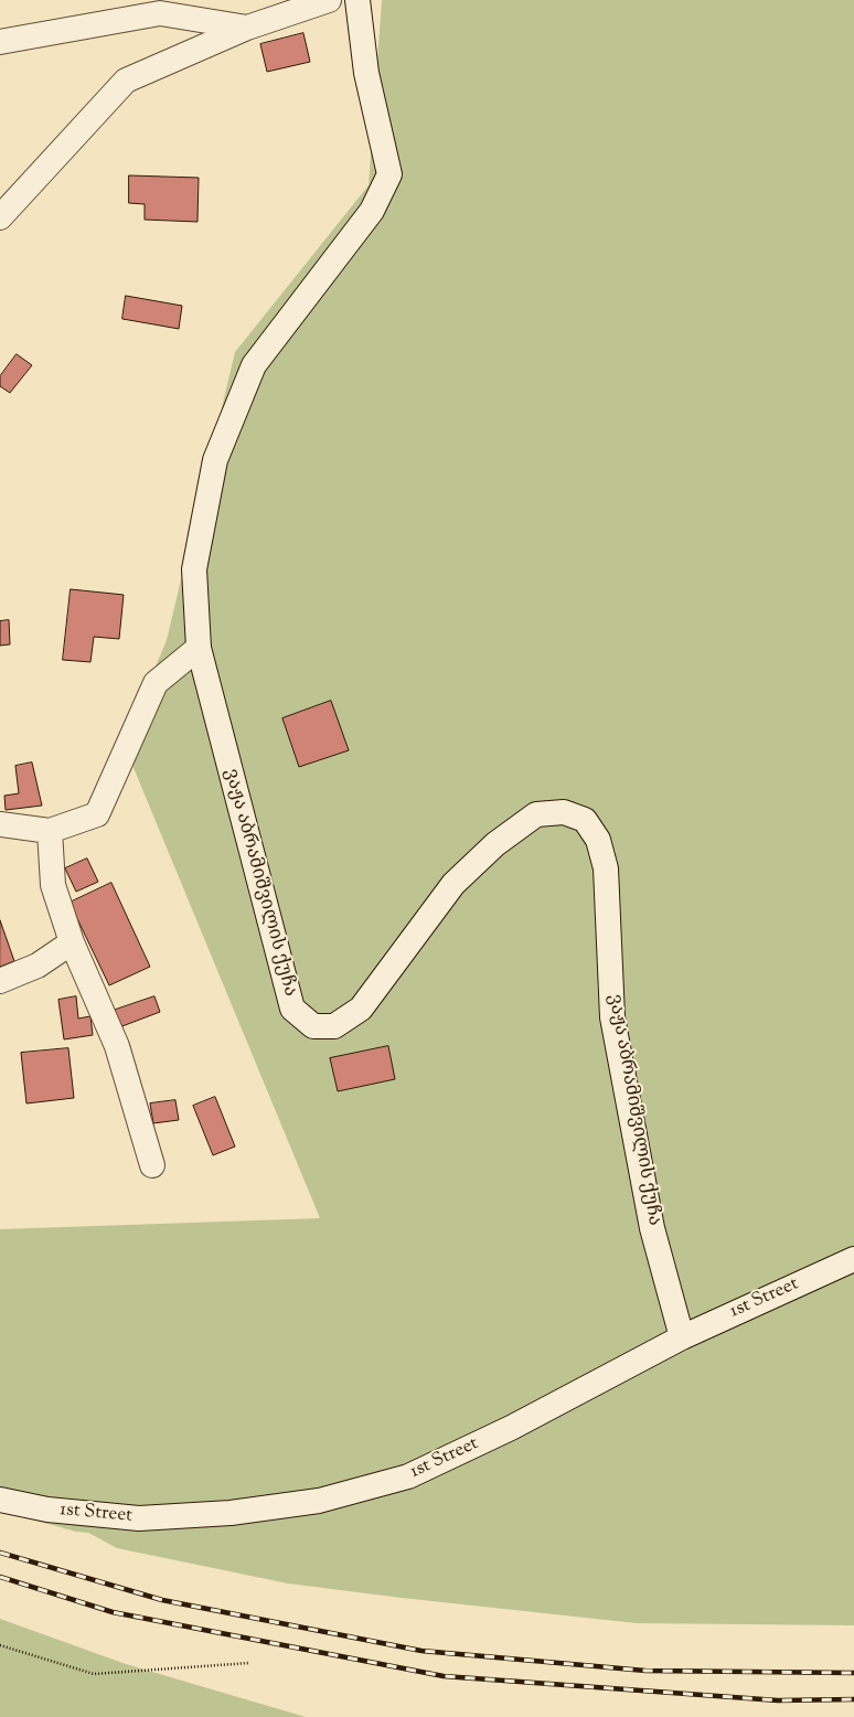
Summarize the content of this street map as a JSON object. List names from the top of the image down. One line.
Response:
{"streets":{"street":["ვაჟა აბრამიშვილის ქუჩა","1st Street"]},"crossings":[["ვაჟა აბრამიშვილის ქუჩა","1st Street"]]}
